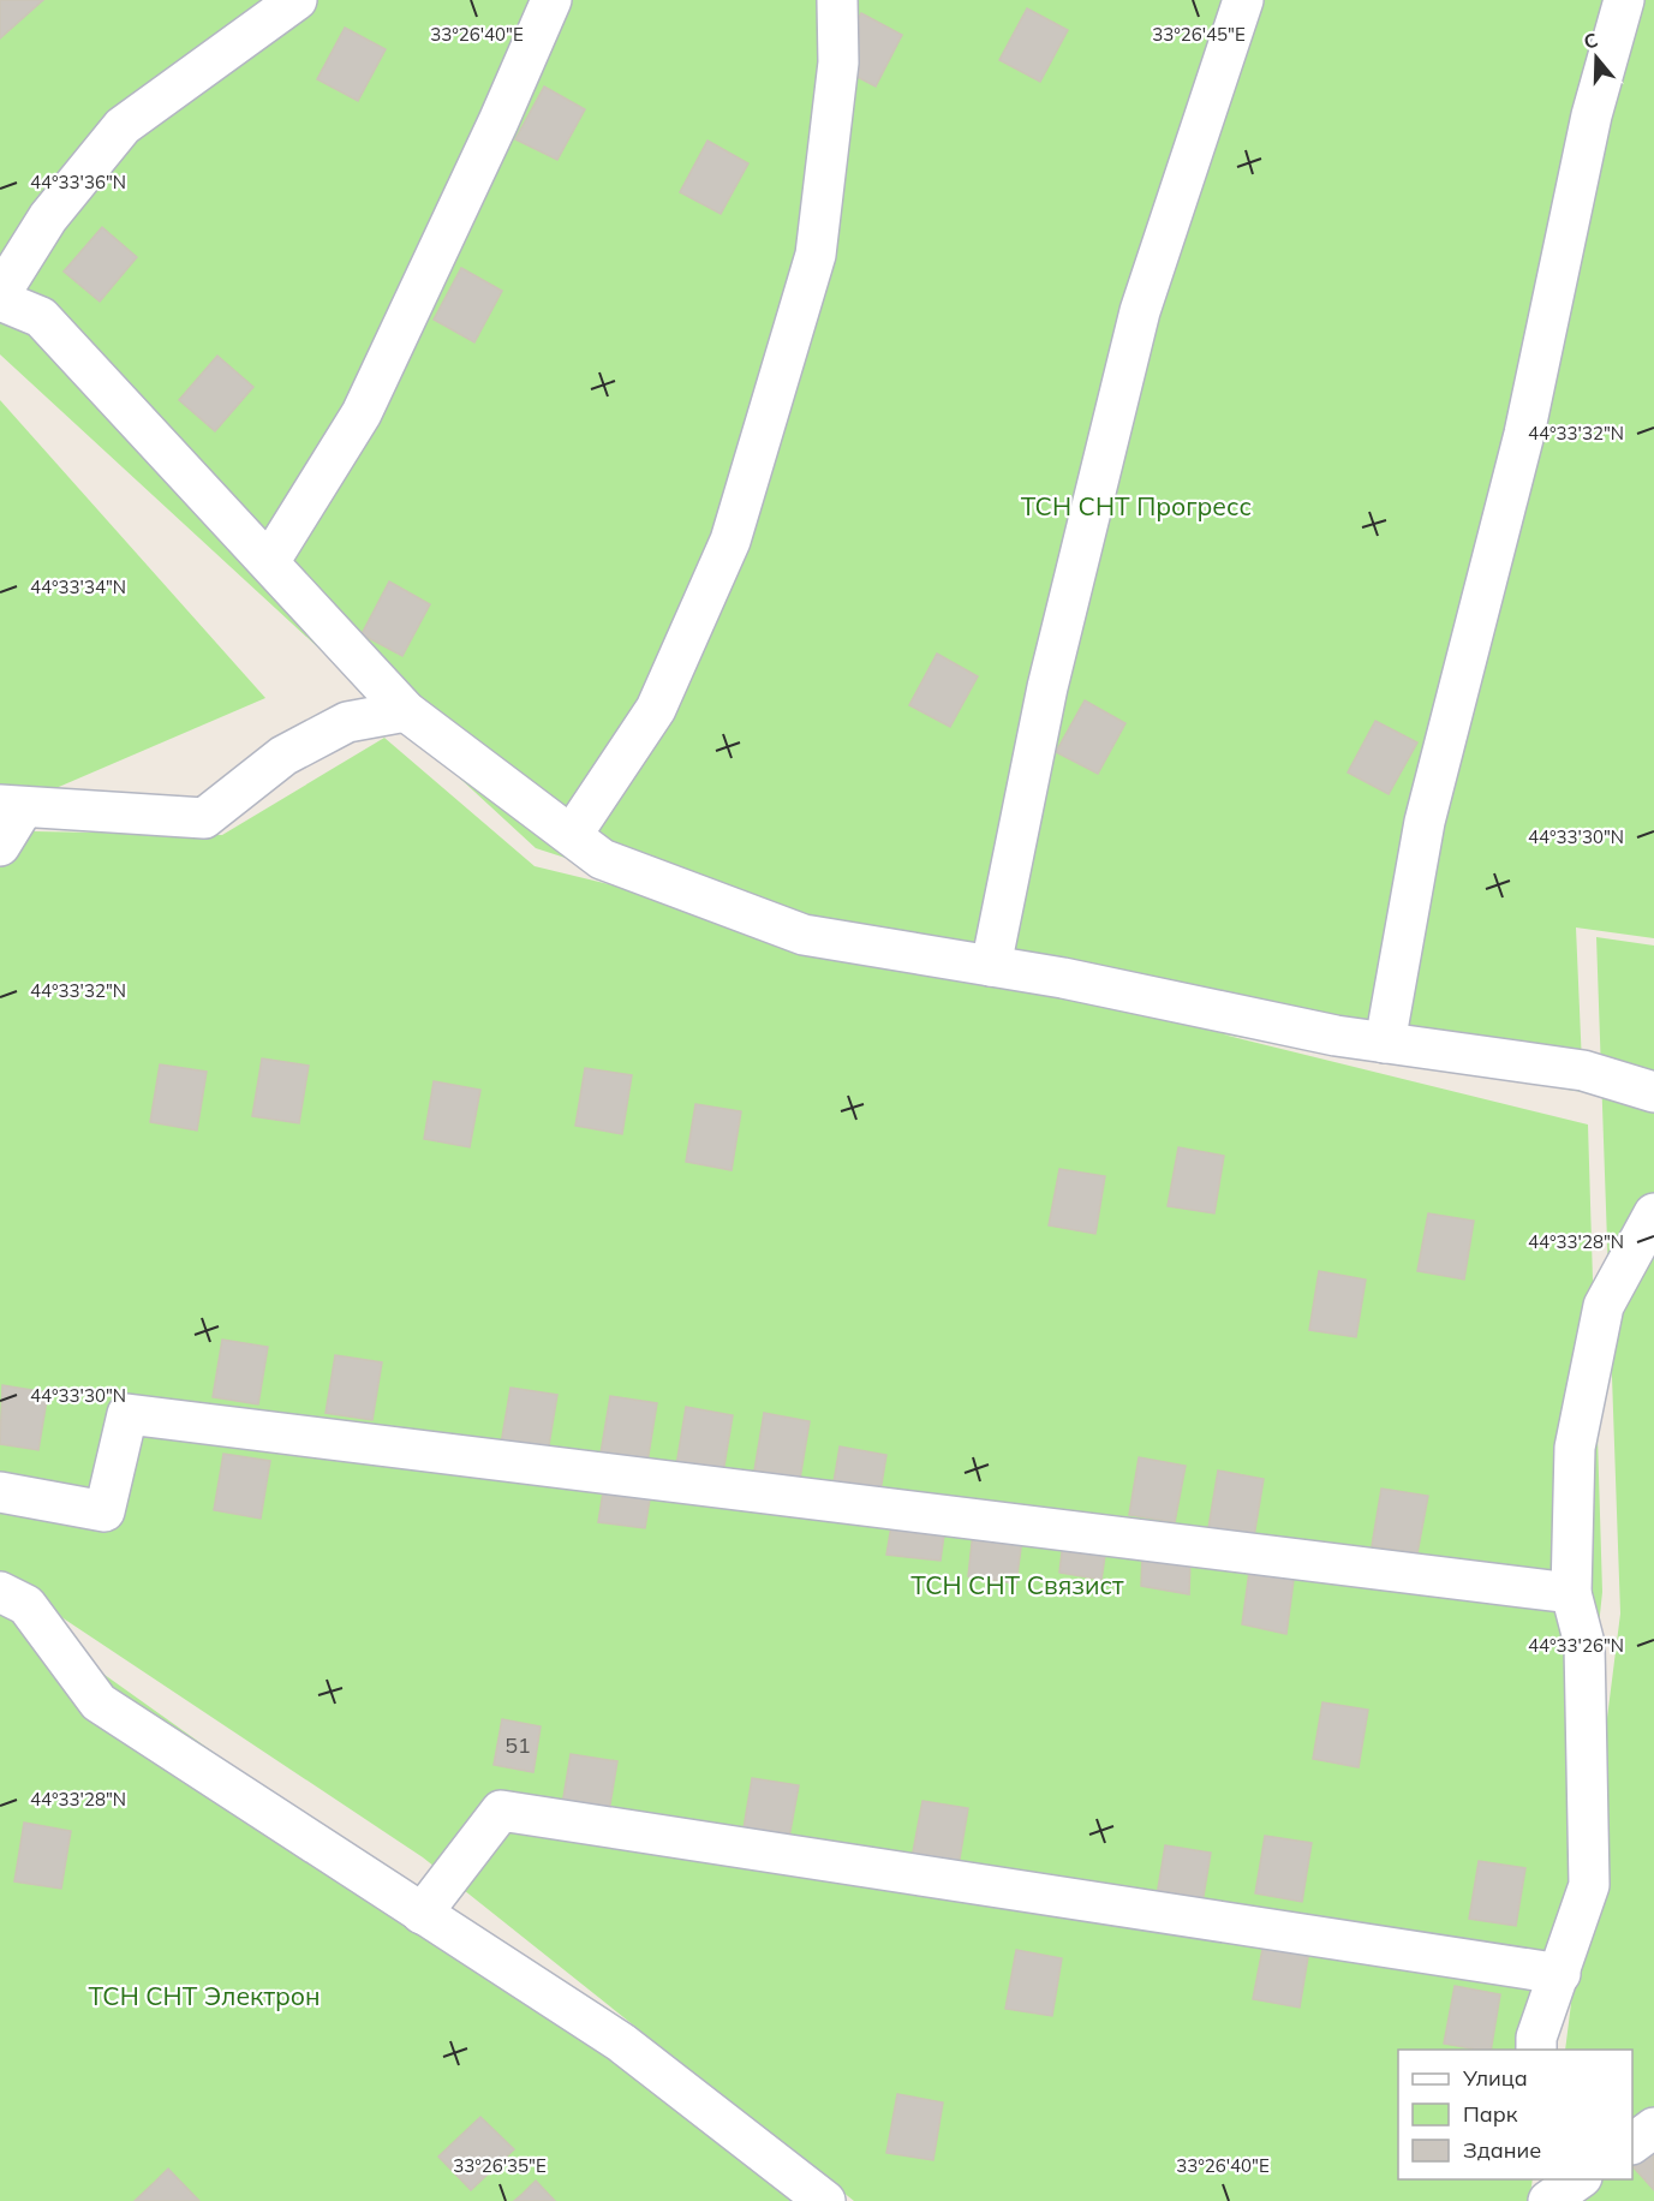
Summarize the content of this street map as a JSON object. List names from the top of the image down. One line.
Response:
{"parks":["ТСН СНТ Прогресс","ТСН СНТ Связист","ТСН СНТ Электрон"],"house_numbers":["51"],"legend":["Улица","Парк","Здание"],"north":"top","coordinates":["33°26'40\"E","33°26'45\"E","44°33'36\"N","44°33'32\"N","44°33'34\"N","44°33'30\"N","44°33'28\"N","44°33'26\"N","33°26'35\"E"]}
